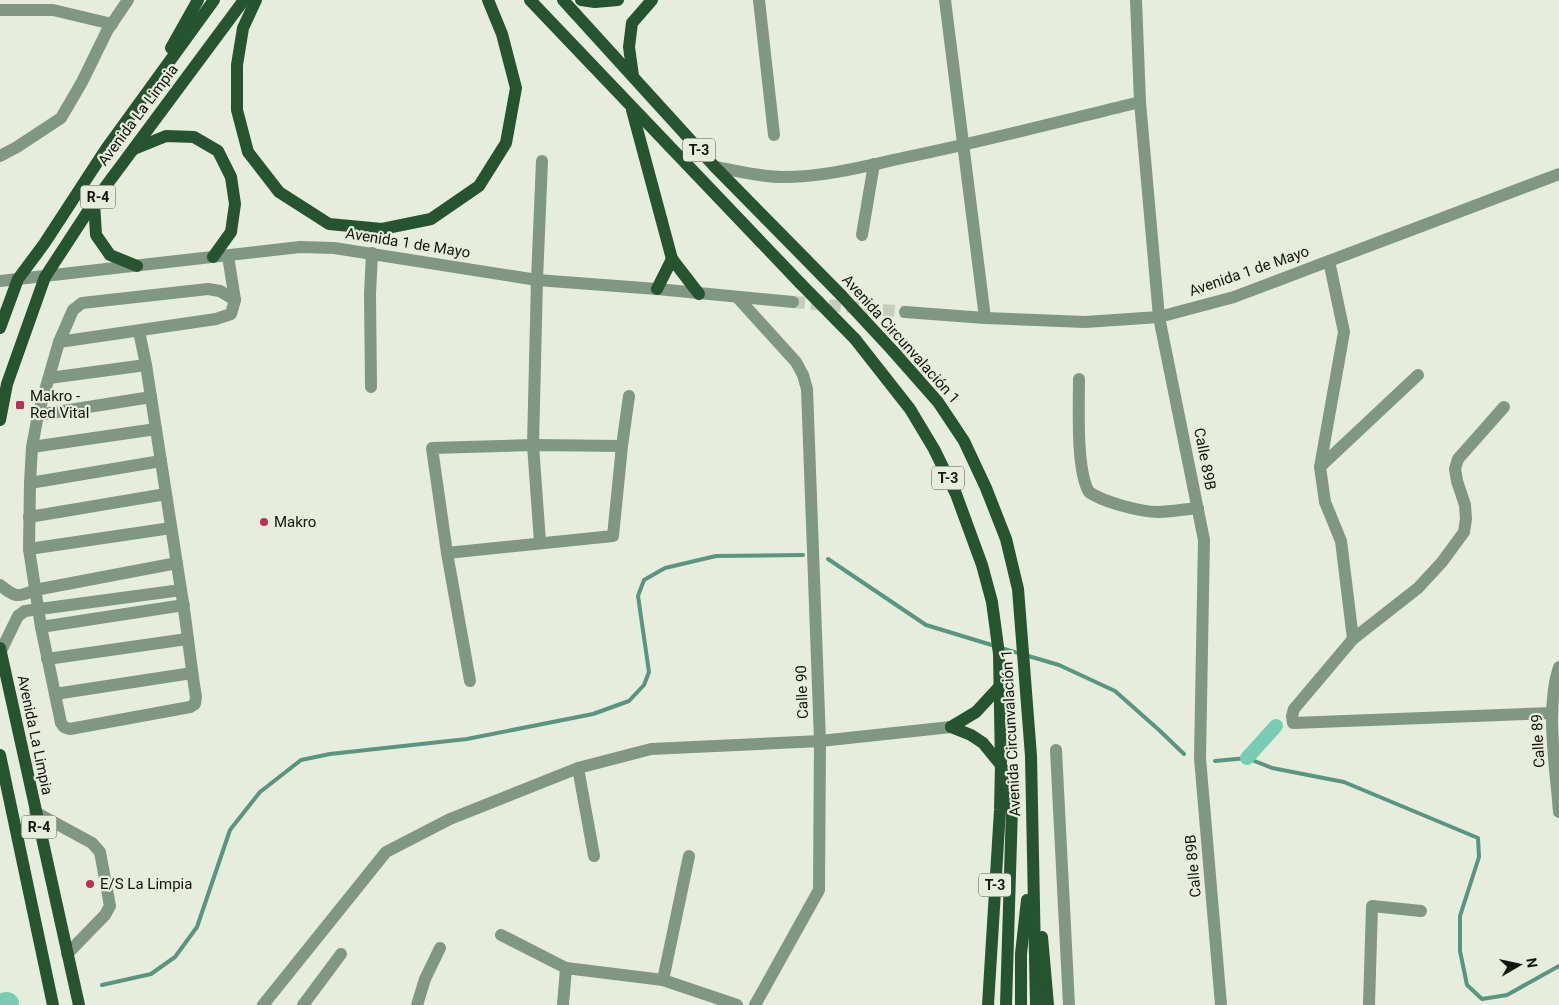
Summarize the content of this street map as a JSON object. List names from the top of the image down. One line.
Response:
{"streets":{"main road":["Avenida La Limpia","T-3","R-4","Avenida Circunvalación 1"],"street":["Avenida 1 de Mayo","Calle 89B","Calle 90","Calle 89"]},"crossings":[["Avenida La Limpia","Avenida 1 de Mayo"],["T-3","Avenida Circunvalación 1"],["Avenida 1 de Mayo","Calle 89B"],["Avenida 1 de Mayo","Calle 90"]],"places":{"transit":["Makro - Red Vital"],"other":["Makro","E/S La Limpia"]},"north":"right"}
